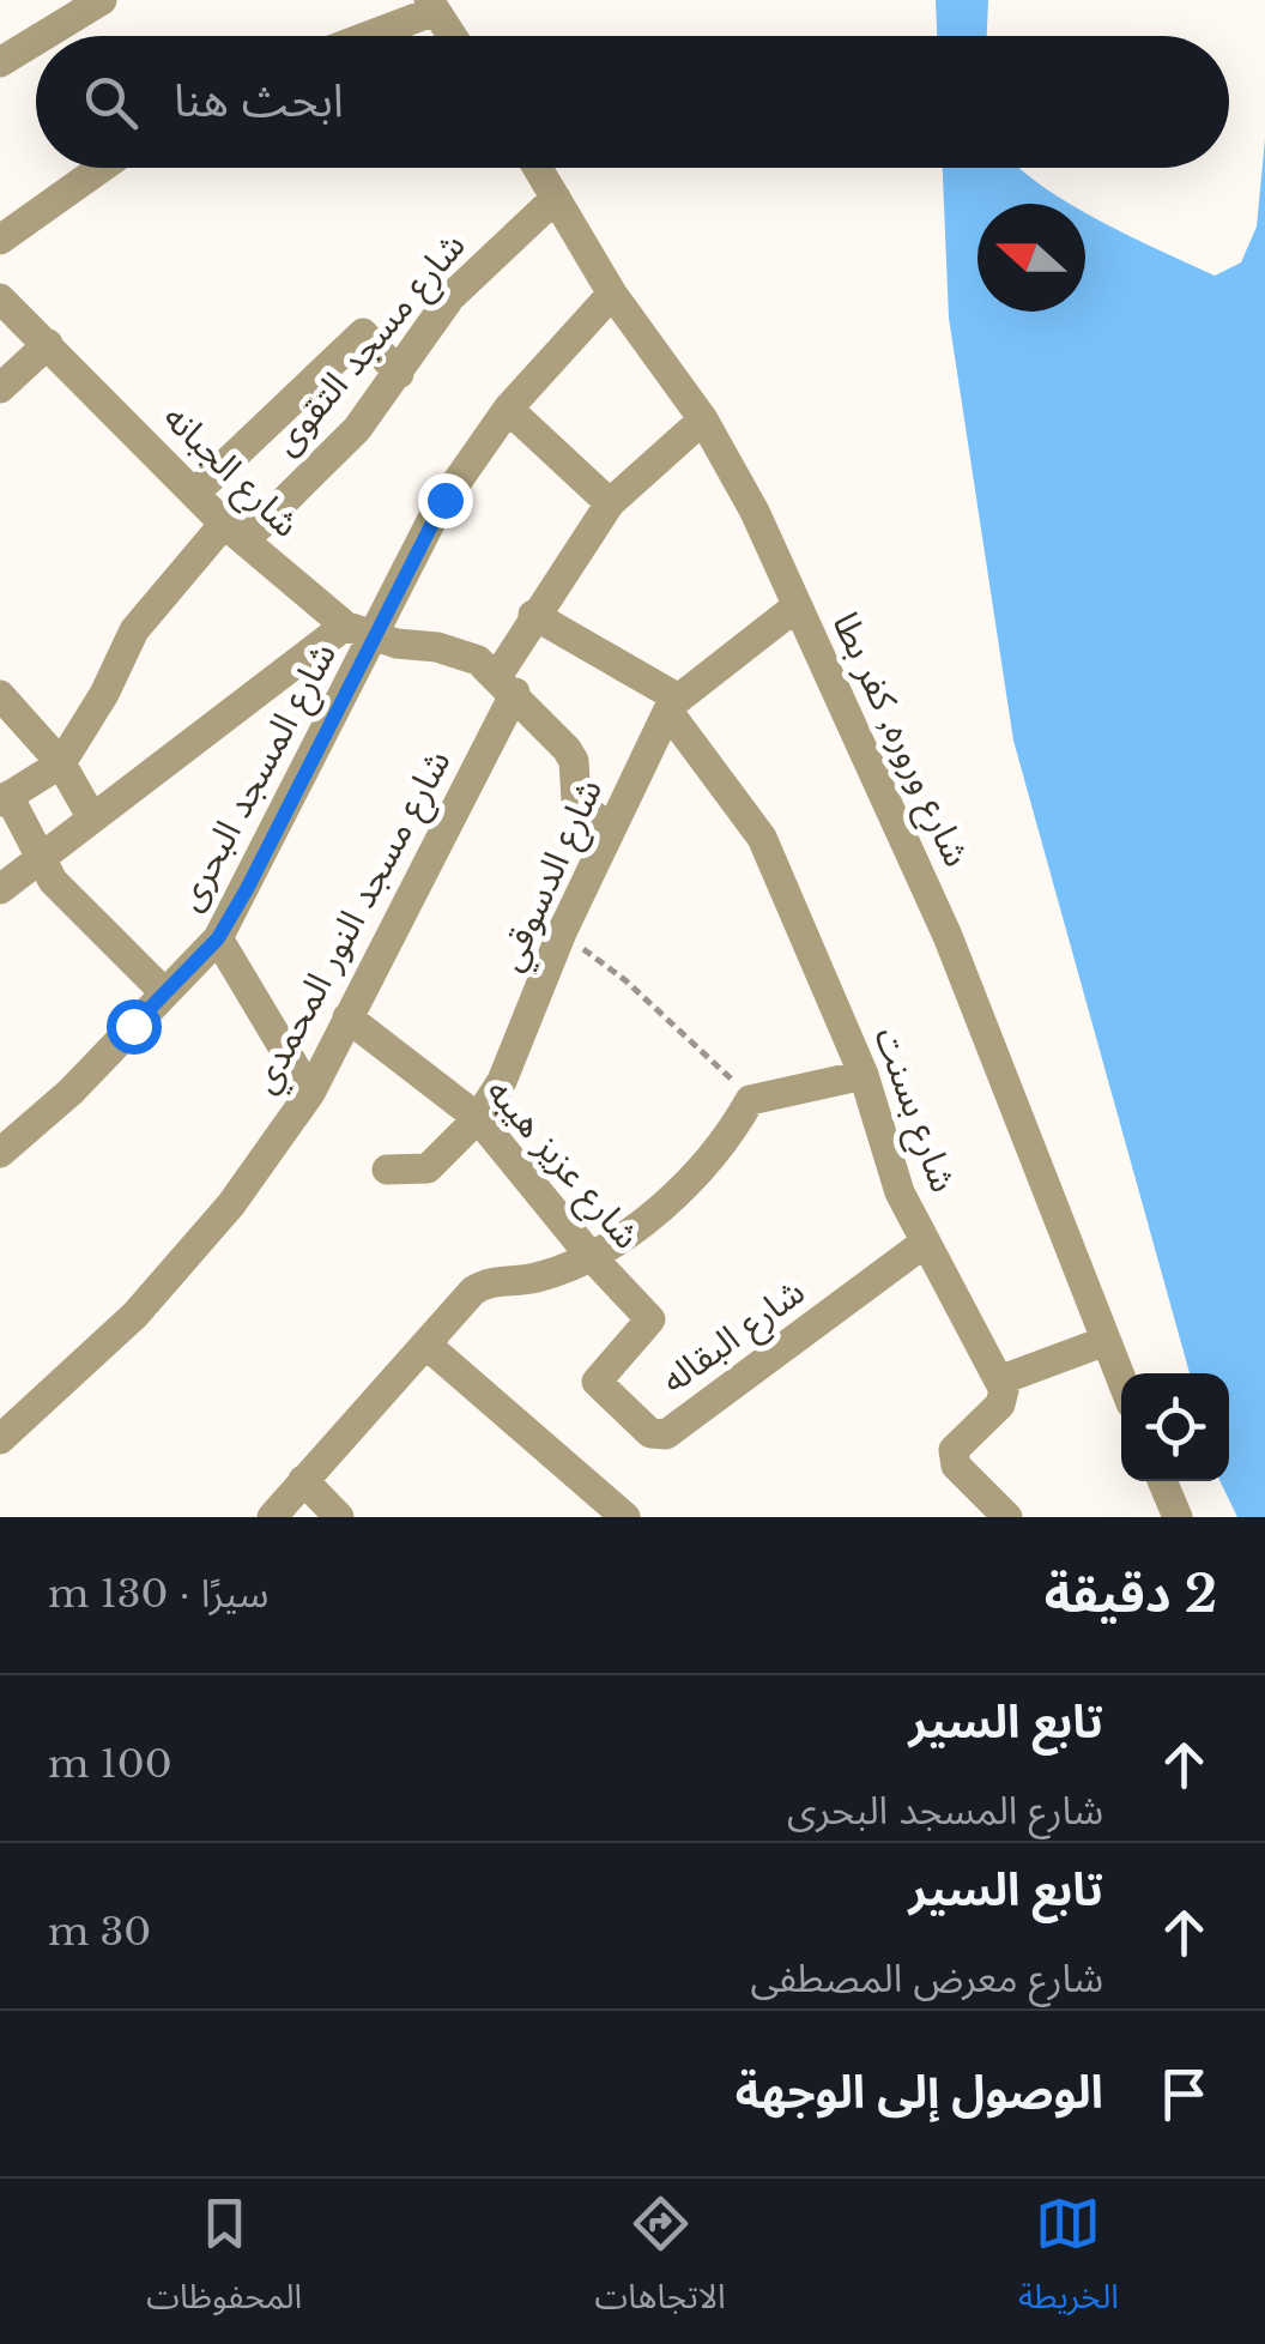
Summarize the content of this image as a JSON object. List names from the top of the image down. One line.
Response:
{"streets":{"street":["شارع مسجد التقوى","شارع الجبانه","شارع وروره, كفر بطا","شارع المسجد البحرى","شارع الدسوقي","شارع مسجد النور المحمدي","شارع بسنت","شارع عزيز هيبه","شارع البقاله"]},"crossings":[["شارع مسجد التقوى","شارع الجبانه"],["شارع مسجد التقوى","شارع وروره, كفر بطا"],["شارع الجبانه","شارع المسجد البحرى"],["شارع وروره, كفر بطا","شارع المسجد البحرى"],["شارع وروره, كفر بطا","شارع الدسوقي"],["شارع وروره, كفر بطا","شارع مسجد النور المحمدي"],["شارع الدسوقي","شارع بسنت"],["شارع الدسوقي","شارع عزيز هيبه"],["شارع مسجد النور المحمدي","شارع عزيز هيبه"],["شارع بسنت","شارع البقاله"],["شارع عزيز هيبه","شارع البقاله"]],"north":"left","page":{"search":"ابحث هنا","heading":["2 دقيقة","سيرًا · 130 m"],"list":[["تابع السير","شارع المسجد البحرى","100 m"],["تابع السير","شارع معرض المصطفى","30 m"],"الوصول إلى الوجهة"],"nav":["الخريطة","الاتجاهات","المحفوظات"]}}
